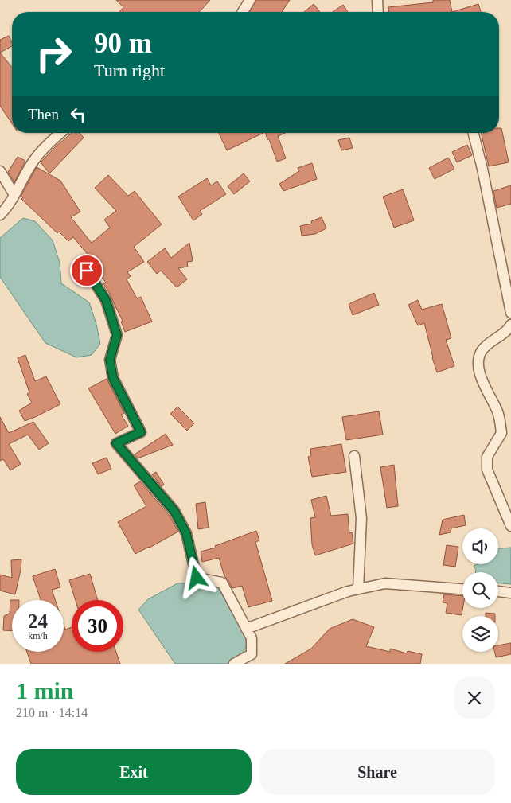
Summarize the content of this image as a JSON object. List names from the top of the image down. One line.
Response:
{"page":{"turn":["90 m","Turn right"],"then":"Then","speed":"24 km/h","limit":"30","heading":["1 min","210 m · 14:14"],"buttons":["Exit","Share"]}}
